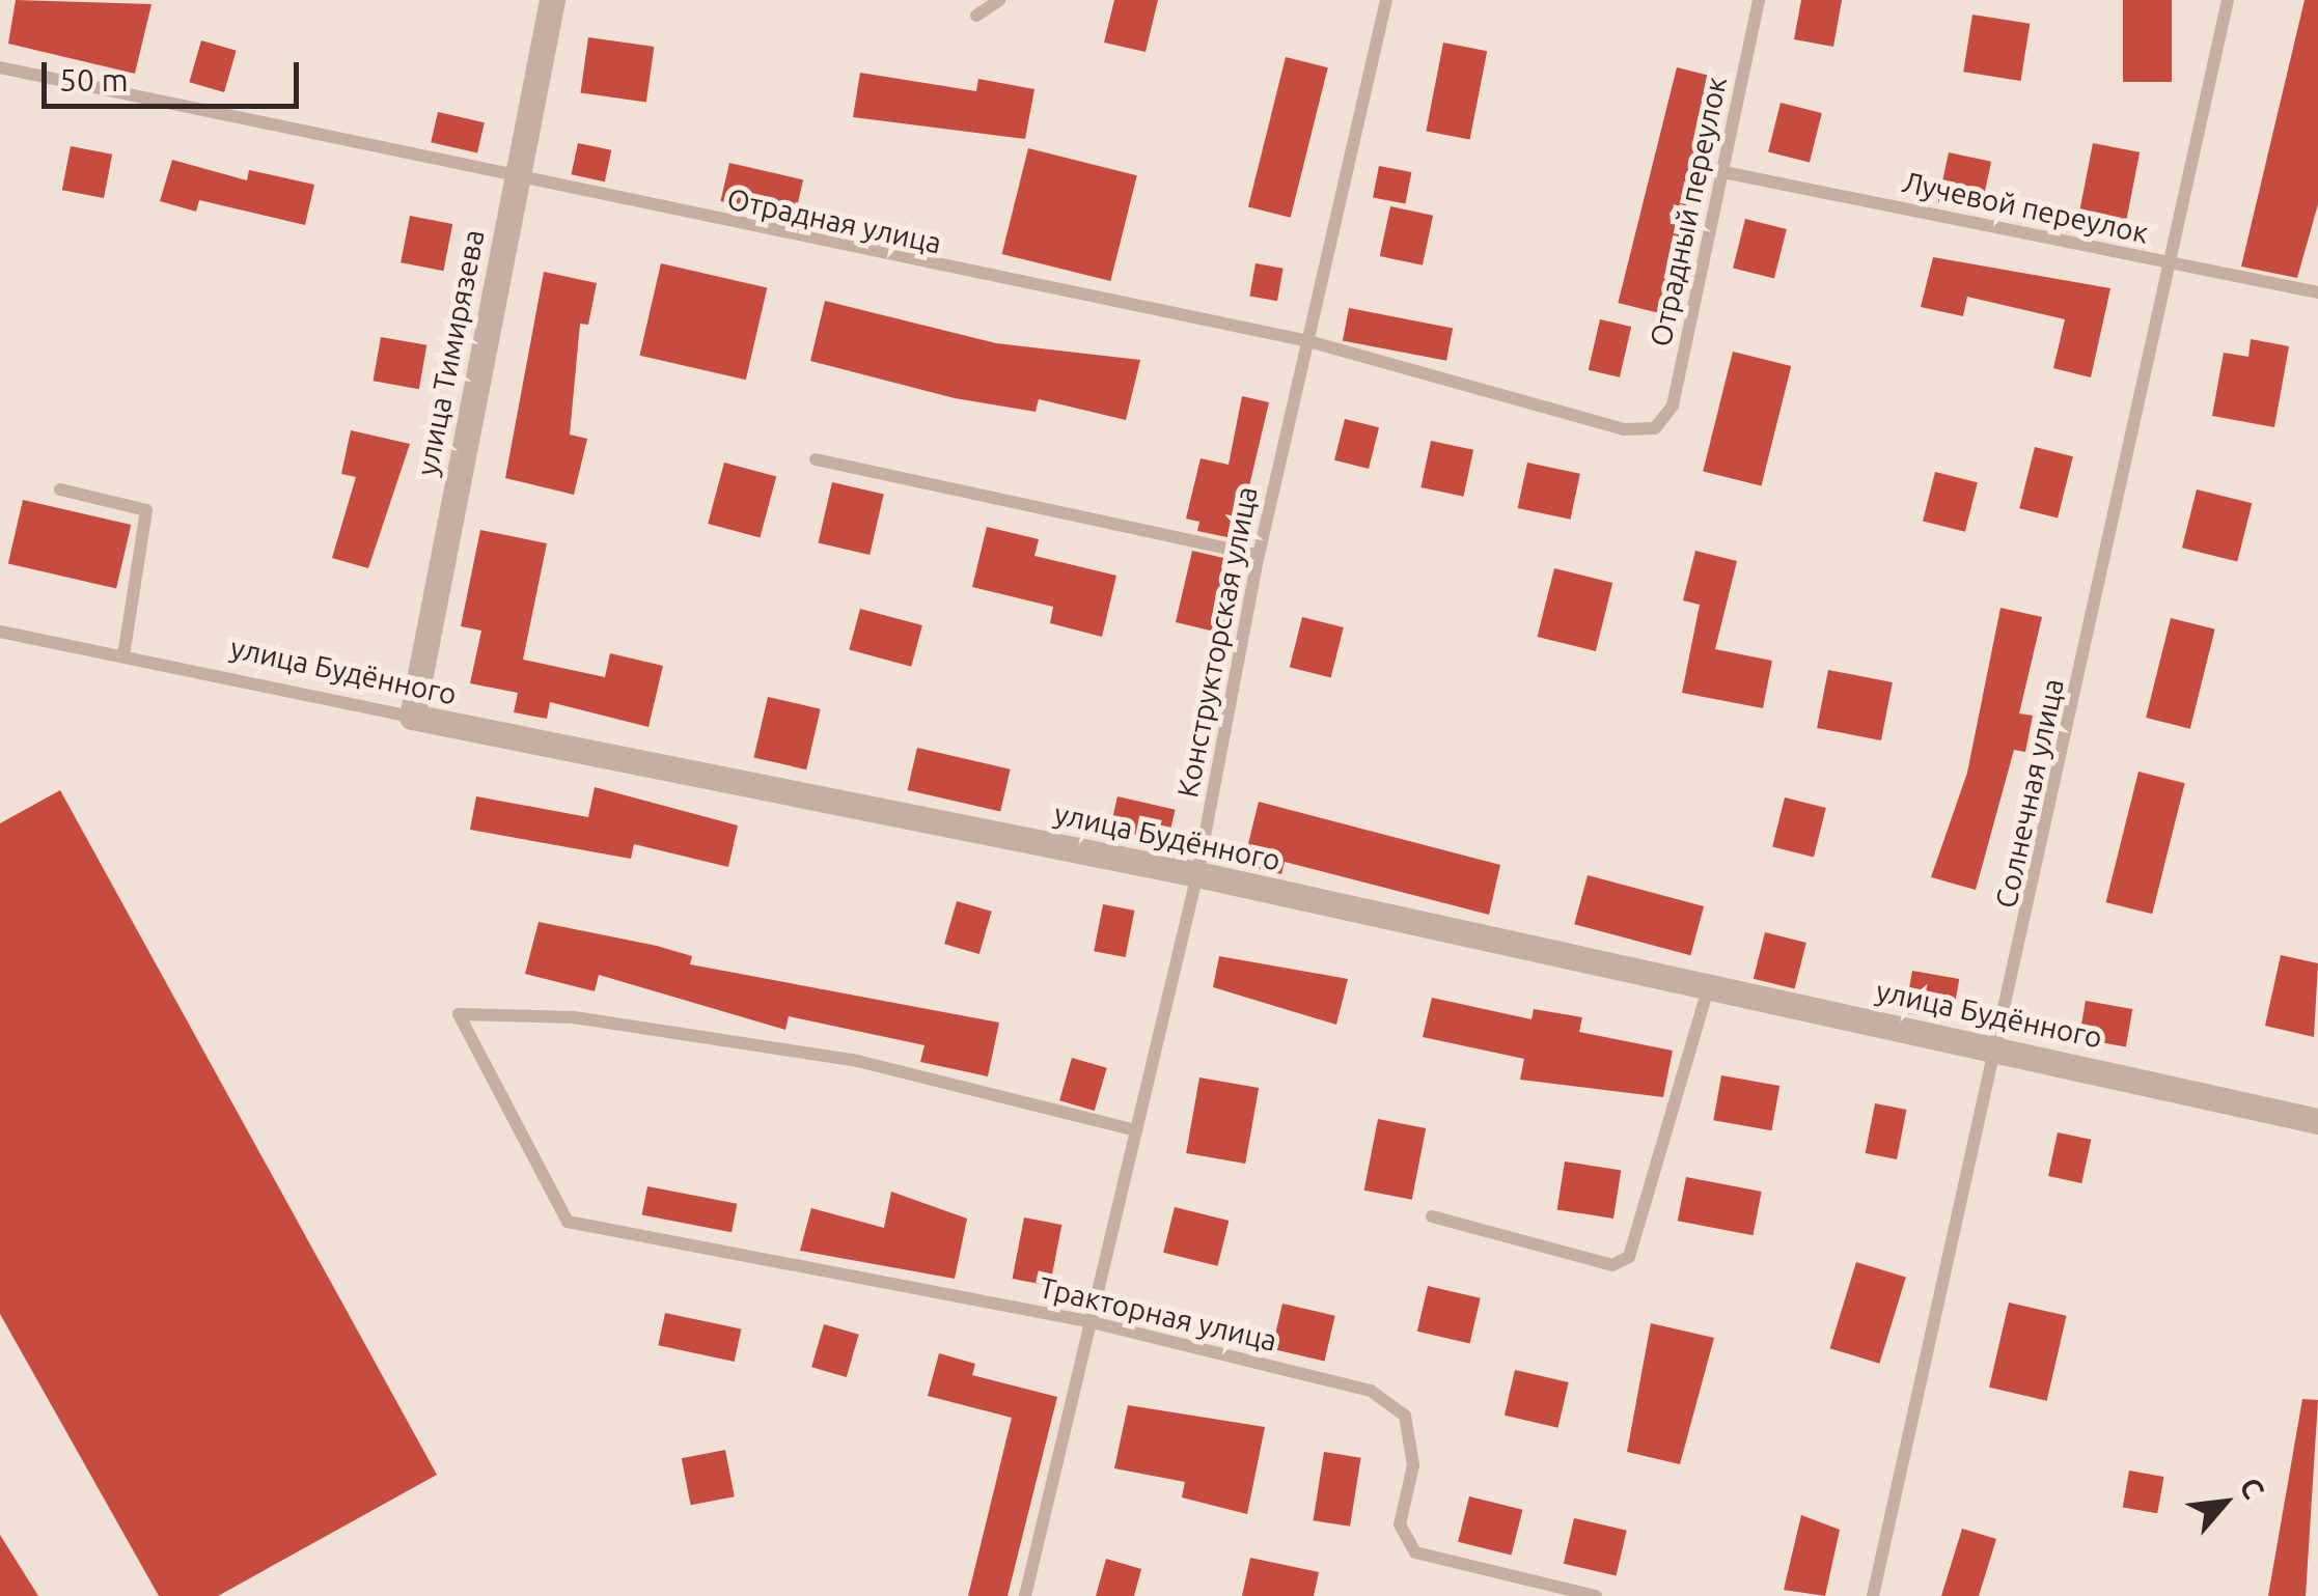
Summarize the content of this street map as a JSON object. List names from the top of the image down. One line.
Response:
{"streets":{"street":["улица Тимирязева","улица Будённого"],"lane":["Лучевой переулок","Отрадный переулок","Отрадная улица","Конструкторская улица","Солнечная улица","Тракторная улица"]},"crossings":[["Лучевой переулок","Отрадный переулок"],["Лучевой переулок","Солнечная улица"],["Отрадный переулок","Отрадная улица"],["Отрадная улица","улица Тимирязева"],["Отрадная улица","Конструкторская улица"],["улица Тимирязева","улица Будённого"],["Конструкторская улица","улица Будённого"],["Конструкторская улица","Тракторная улица"],["улица Будённого","Солнечная улица"]],"scale_bar":"50 m","north":"top right"}
